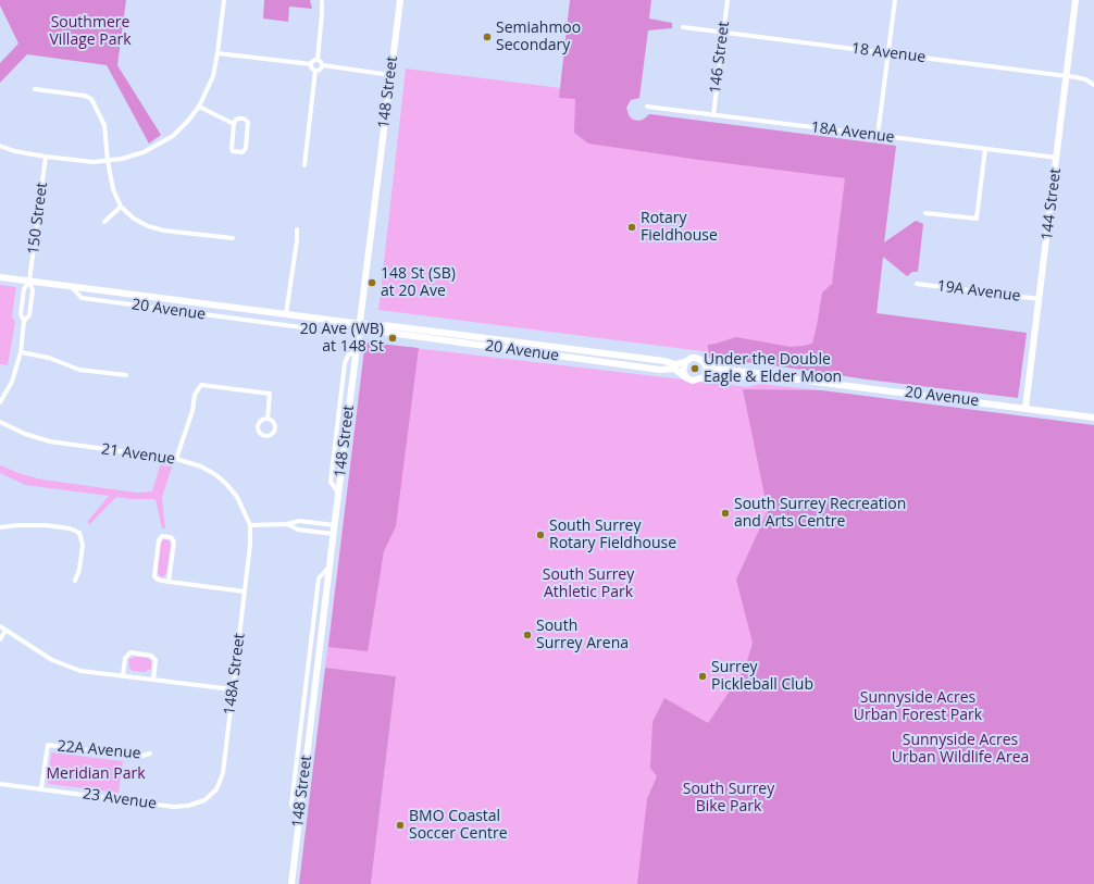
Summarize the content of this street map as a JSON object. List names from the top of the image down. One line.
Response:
{"streets":{"street":["18 Avenue","146 Street","148 Street","18A Avenue","144 Street","150 Street","19A Avenue","20 Avenue","21 Avenue","148A Street","22A Avenue","23 Avenue"]},"crossings":[["18 Avenue","146 Street"],["18 Avenue","144 Street"],["146 Street","18A Avenue"],["148 Street","20 Avenue"],["18A Avenue","144 Street"],["144 Street","19A Avenue"],["144 Street","20 Avenue"],["150 Street","20 Avenue"],["21 Avenue","148A Street"],["148A Street","23 Avenue"],["22A Avenue","23 Avenue"]],"parks":["Southmere Village Park","South Surrey Athletic Park","Sunnyside Acres Urban Forest Park","Sunnyside Acres Urban Wildlife Area","Meridian Park","South Surrey Bike Park"],"places":["Semiahmoo Secondary","Rotary Fieldhouse","148 St (SB) at 20 Ave","20 Ave (WB) at 148 St","Under the Double Eagle & Elder Moon","South Surrey Recreation and Arts Centre","South Surrey Rotary Fieldhouse","South Surrey Arena","Surrey Pickleball Club","BMO Coastal Soccer Centre"]}
